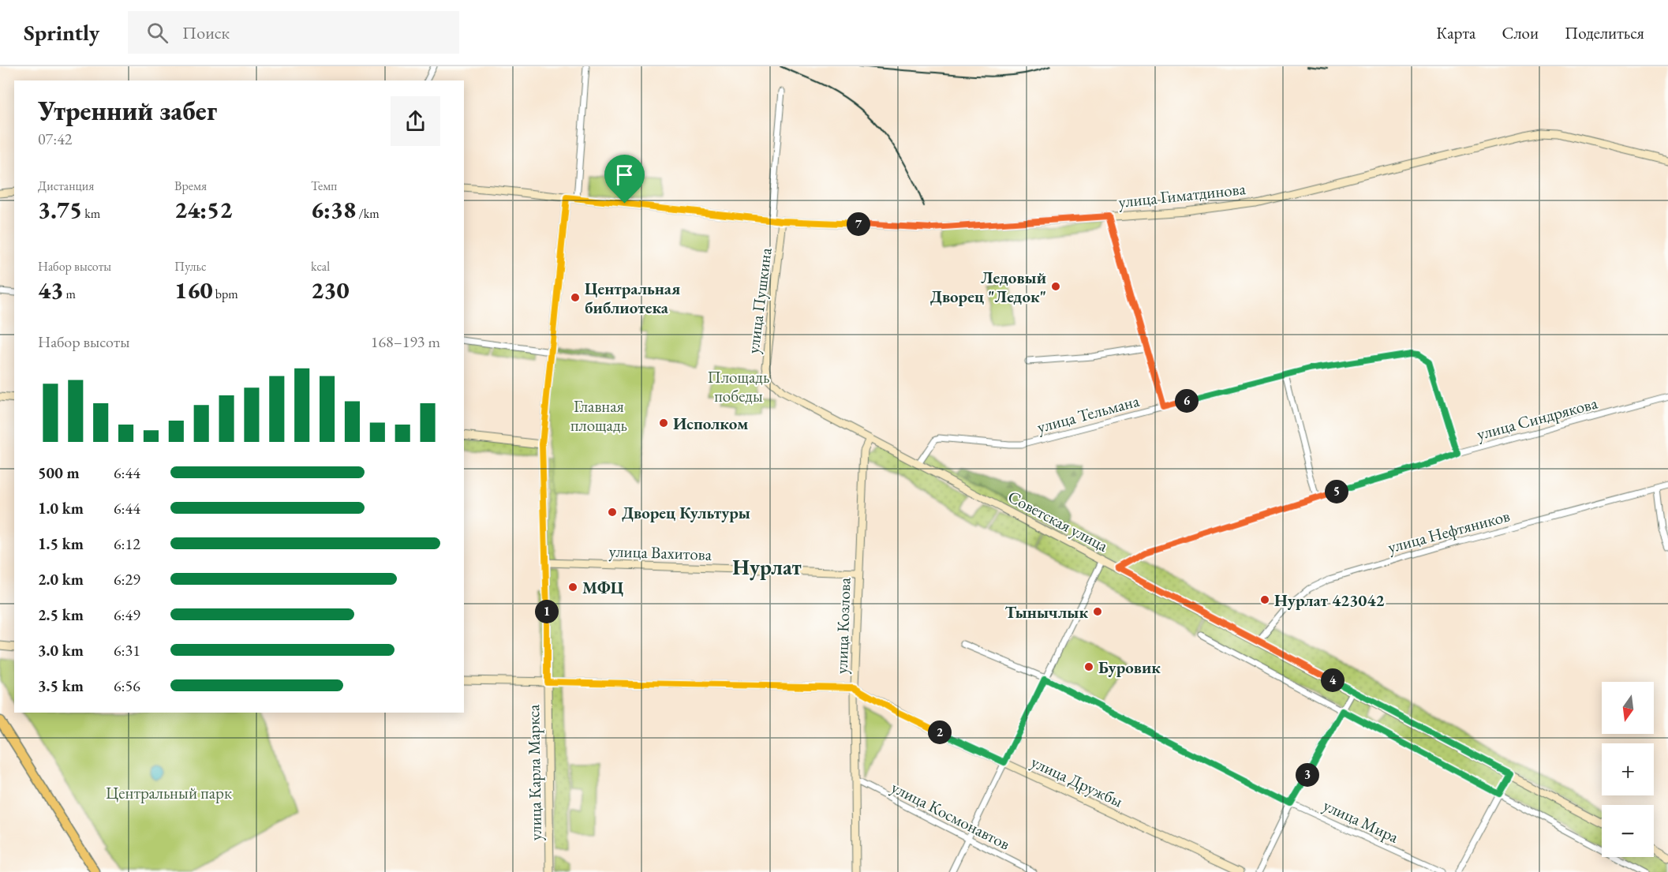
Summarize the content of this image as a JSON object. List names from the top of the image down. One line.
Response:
{"streets":{"main road":["улица Гиматдинова","улица Пушкина","Советская улица","улица Вахитова","улица Козлова","улица Карла Маркса","улица Дружбы"],"street":["улица Тельмана","улица Синдрякова","улица Нефтяников","улица Космонавтов","улица Мира"]},"crossings":[["улица Гиматдинова","улица Пушкина"],["улица Гиматдинова","улица Карла Маркса"],["улица Пушкина","Советская улица"],["улица Тельмана","улица Синдрякова"],["улица Тельмана","Советская улица"],["улица Синдрякова","Советская улица"],["Советская улица","улица Нефтяников"],["Советская улица","улица Козлова"],["улица Вахитова","улица Козлова"],["улица Вахитова","улица Карла Маркса"],["улица Козлова","улица Дружбы"],["улица Козлова","улица Космонавтов"]],"districts":["Нурлат"],"parks":["Площадь победы","Главная площадь","Центральный парк"],"places":["Ледовый Дворец \"Ледок\"","Центральная библиотека","Исполком","Дворец Культуры","МФЦ","Нурлат 423042","Тынычлык","Буровик"],"north":"bottom","page":{"header":"Sprintly","search":"Поиск","nav":["Карта","Слои","Поделиться"],"heading":["Утренний забег","07:42"],"stats":[["Дистанция","3.75 km"],["Время","24:52"],["Темп","6:38 /km"],["Набор высоты","43 m"],["Пульс","160 bpm"],["kcal","230"]],"pins":["7","6","5","1","4","2","3"],"chart":["Набор высоты","168–193 m"],"list":[{"name":"500 m","note":"6:44"},{"name":"1.0 km","note":"6:44"},{"name":"1.5 km","note":"6:12"},{"name":"2.0 km","note":"6:29"},{"name":"2.5 km","note":"6:49"},{"name":"3.0 km","note":"6:31"},{"name":"3.5 km","note":"6:56"}],"map_buttons":["+","−"]}}
